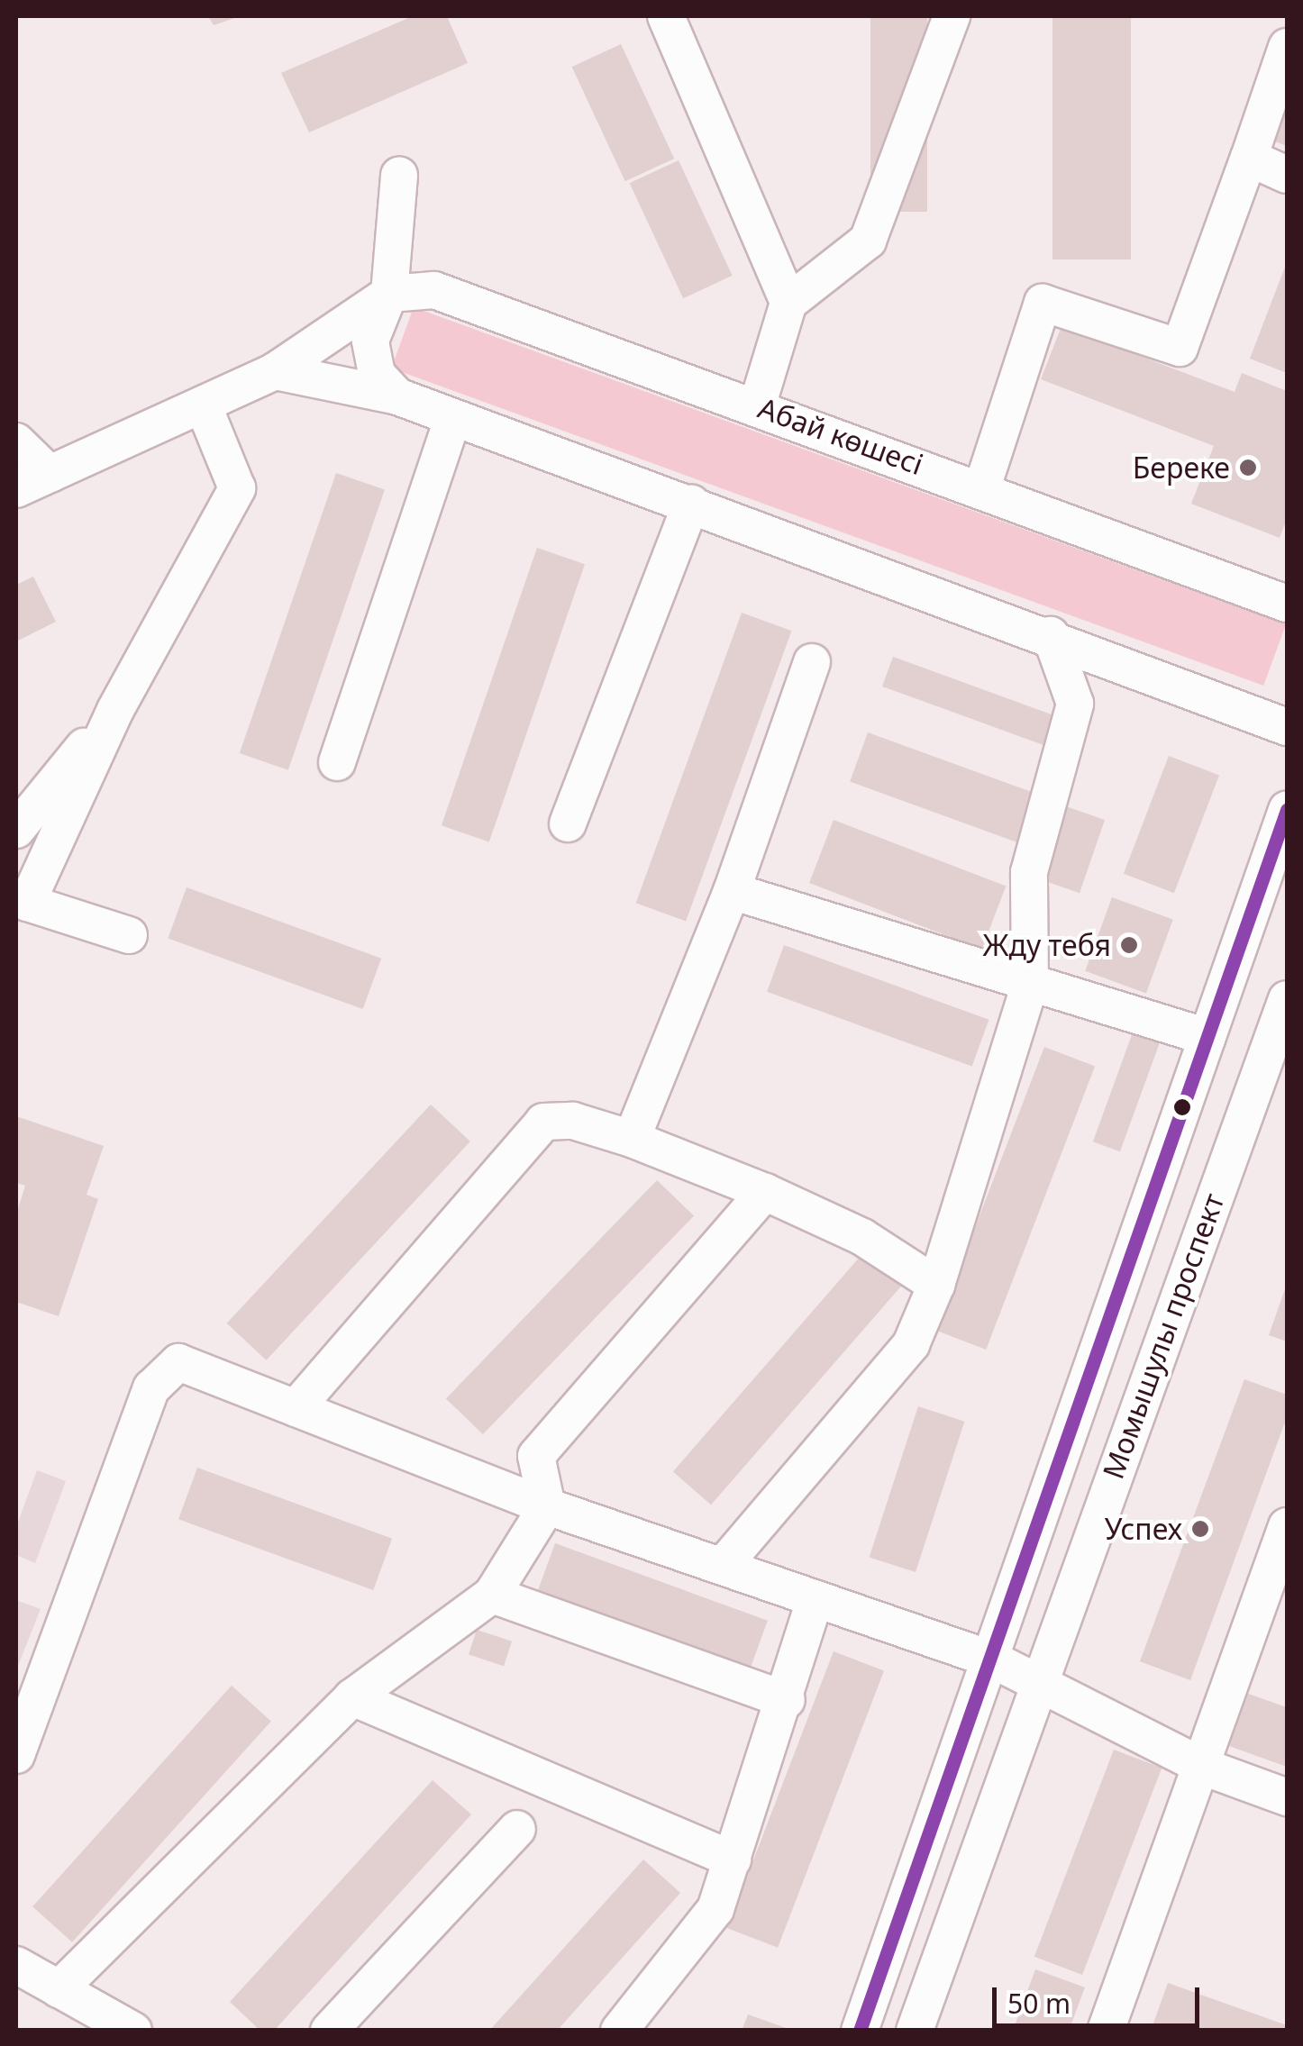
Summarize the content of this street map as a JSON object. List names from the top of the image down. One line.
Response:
{"streets":{"street":["Абай көшесі","Момышулы проспект"]},"places":["Береке","Жду тебя","Успех"],"scale_bar":"50 m"}
